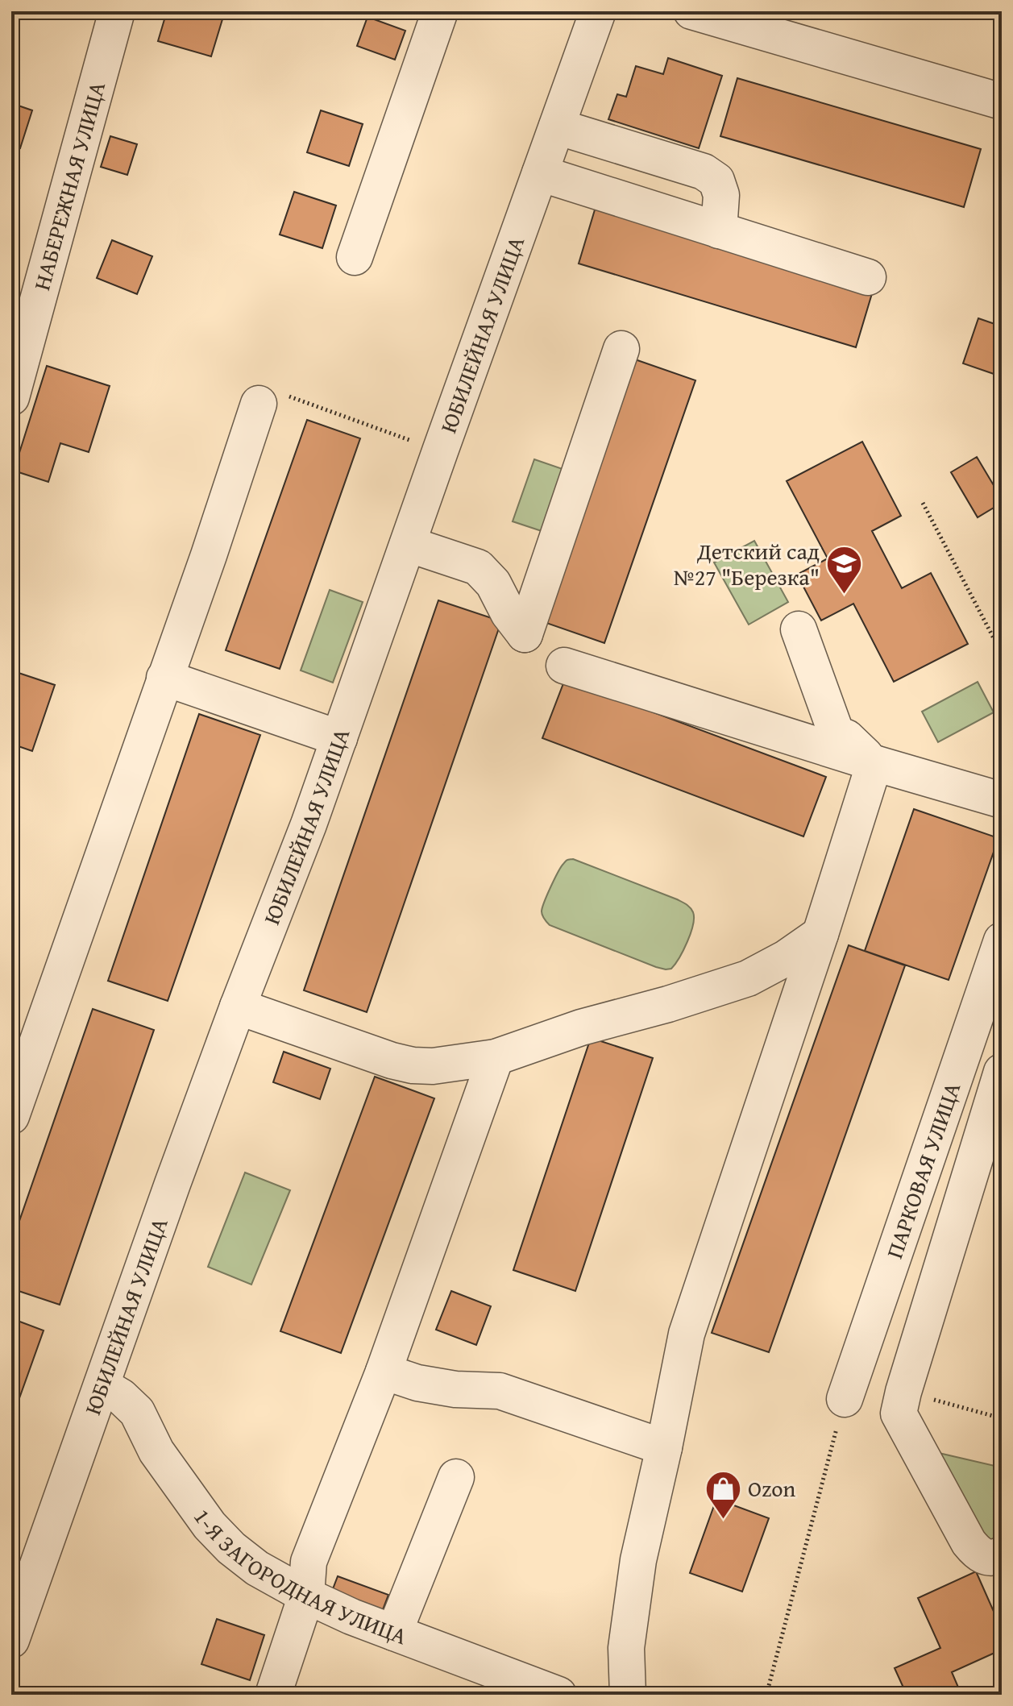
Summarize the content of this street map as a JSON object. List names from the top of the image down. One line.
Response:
{"streets":{"street":["НАБЕРЕЖНАЯ УЛИЦА","ЮБИЛЕЙНАЯ УЛИЦА","ПАРКОВАЯ УЛИЦА","1-Я ЗАГОРОДНАЯ УЛИЦА"]},"crossings":[["ЮБИЛЕЙНАЯ УЛИЦА","1-Я ЗАГОРОДНАЯ УЛИЦА"]],"places":{"school or university":["Детский сад №27 \"Березка\""],"shop":["Ozon"]}}
